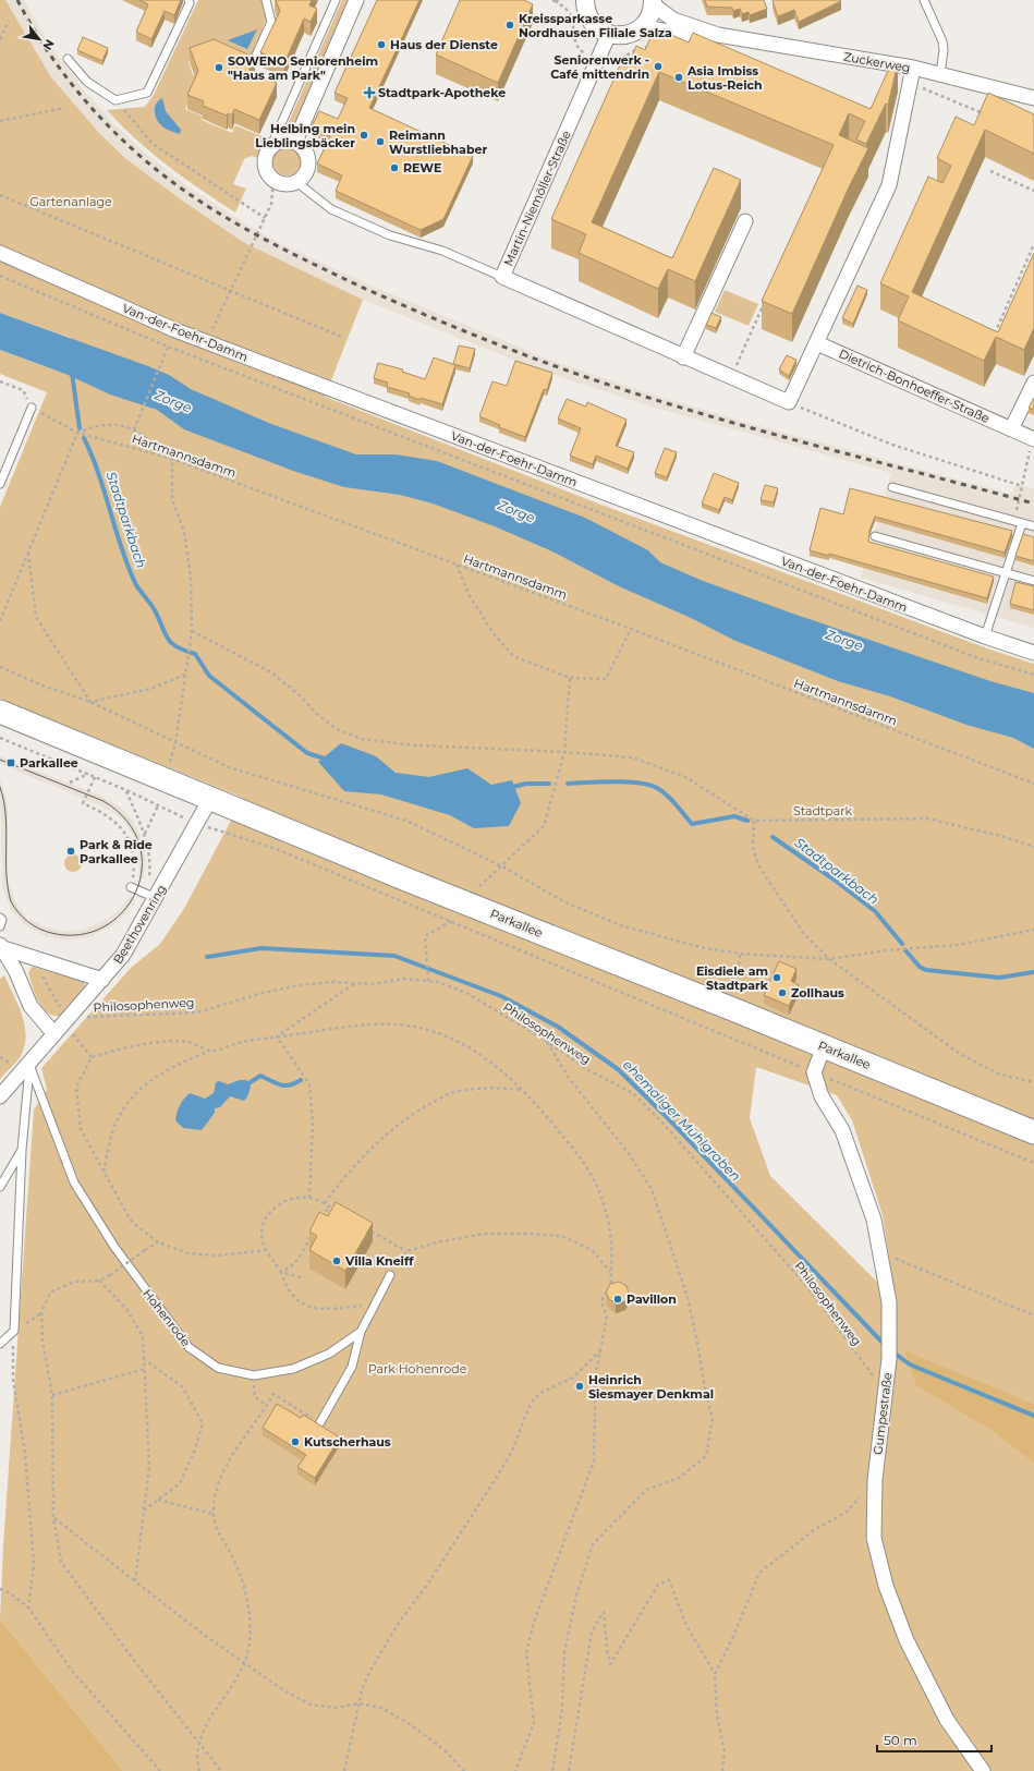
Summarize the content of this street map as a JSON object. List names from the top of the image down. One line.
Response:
{"streets":{"main road":["Parkallee"],"street":["Zuckerweg","Martin-Niemöller-Straße","Van-der-Foehr-Damm","Dietrich-Bonhoeffer-Straße","Beethovenring","Gumpestraße"],"lane":["Hohenrode"],"path":["Hartmannsdamm","Philosophenweg"]},"crossings":[["Parkallee","Beethovenring"],["Beethovenring","Philosophenweg"],["Beethovenring","Hohenrode"],["Philosophenweg","Gumpestraße"]],"water":["Zorge","Stadtparkbach","ehemaliger Mühlgraben"],"parks":["Gartenanlage","Stadtpark","Park Hohenrode"],"places":{"other":["Kreissparkasse Nordhausen Filiale Salza","Haus der Dienste","Seniorenwerk - Café mittendrin","SOWENO Seniorenheim \"Haus am Park\"","Asia Imbiss Lotus-Reich","Helbing mein Lieblingsbäcker","Reimann Wurstliebhaber","REWE","Park & Ride Parkallee","Eisdiele am Stadtpark","Zollhaus","Villa Kneiff","Pavillon","Heinrich Siesmayer Denkmal","Kutscherhaus"],"health":["Stadtpark-Apotheke"],"transit":["Parkallee"]},"scale_bar":"50 m","north":"bottom right"}
